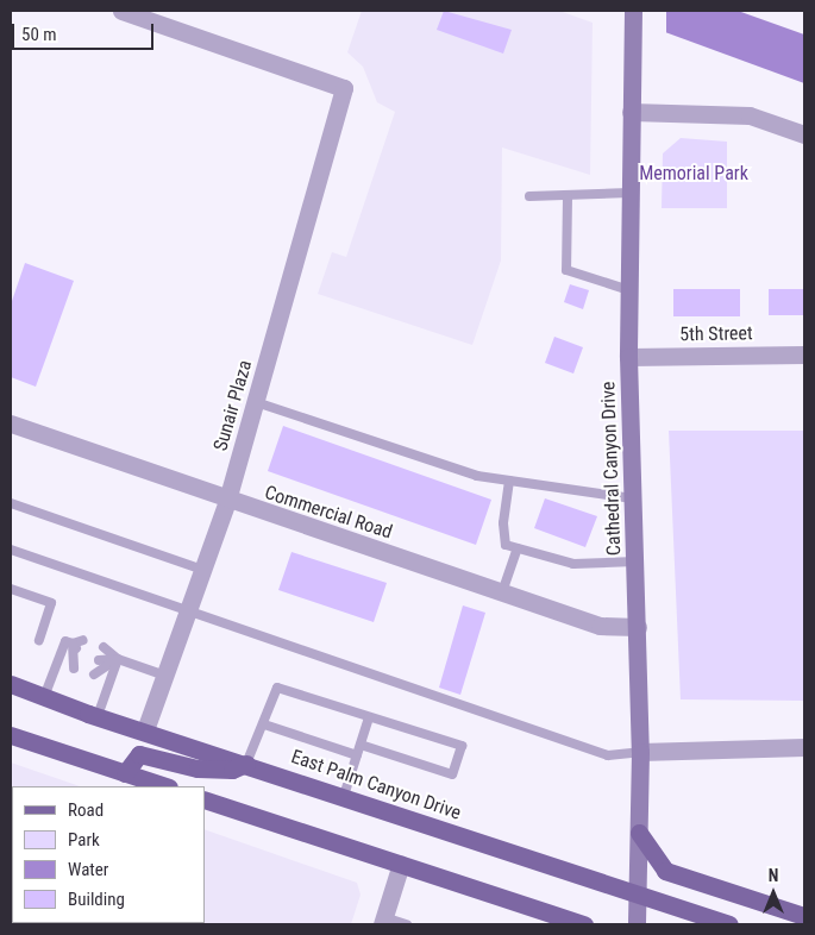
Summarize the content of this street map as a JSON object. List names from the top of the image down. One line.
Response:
{"streets":{"main road":["East Palm Canyon Drive"],"street":["5th Street","Sunair Plaza","Cathedral Canyon Drive","Commercial Road"]},"crossings":[["5th Street","Cathedral Canyon Drive"],["Sunair Plaza","Commercial Road"],["Sunair Plaza","East Palm Canyon Drive"],["Cathedral Canyon Drive","Commercial Road"],["Cathedral Canyon Drive","East Palm Canyon Drive"]],"parks":["Memorial Park"],"legend":["Road","Park","Water","Building"],"scale_bar":"50 m","north":"top"}
